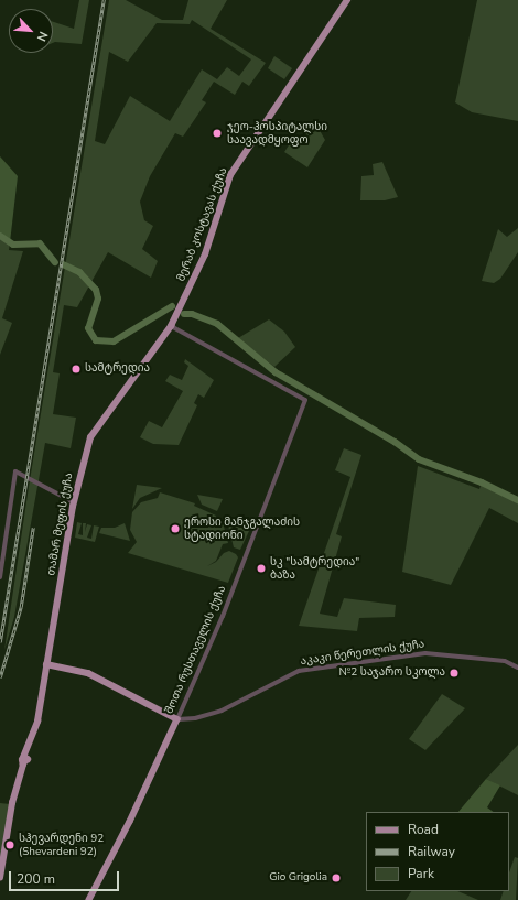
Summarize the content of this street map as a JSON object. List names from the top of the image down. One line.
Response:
{"streets":{"main road":["მერაბ კოსტავას ქუჩა","თამარ მეფის ქუჩა","შოთა რუსთაველის ქუჩა"],"street":["აკაკი წერეთლის ქუჩა"]},"crossings":[["მერაბ კოსტავას ქუჩა","თამარ მეფის ქუჩა"],["მერაბ კოსტავას ქუჩა","შოთა რუსთაველის ქუჩა"],["თამარ მეფის ქუჩა","შოთა რუსთაველის ქუჩა"],["შოთა რუსთაველის ქუჩა","აკაკი წერეთლის ქუჩა"]],"places":["ჯეო-ჰოსპიტალსი საავადმყოფო","სამტრედია","ეროსი მანჯგალაძის სტადიონი","სკ \"სამტრედია\" ბაზა","№2 საჯარო სკოლა","სჰევარდენი 92 (Shevardeni 92)","Gio Grigolia"],"legend":["Road","Railway","Park"],"scale_bar":"200 m","north":"bottom right"}
